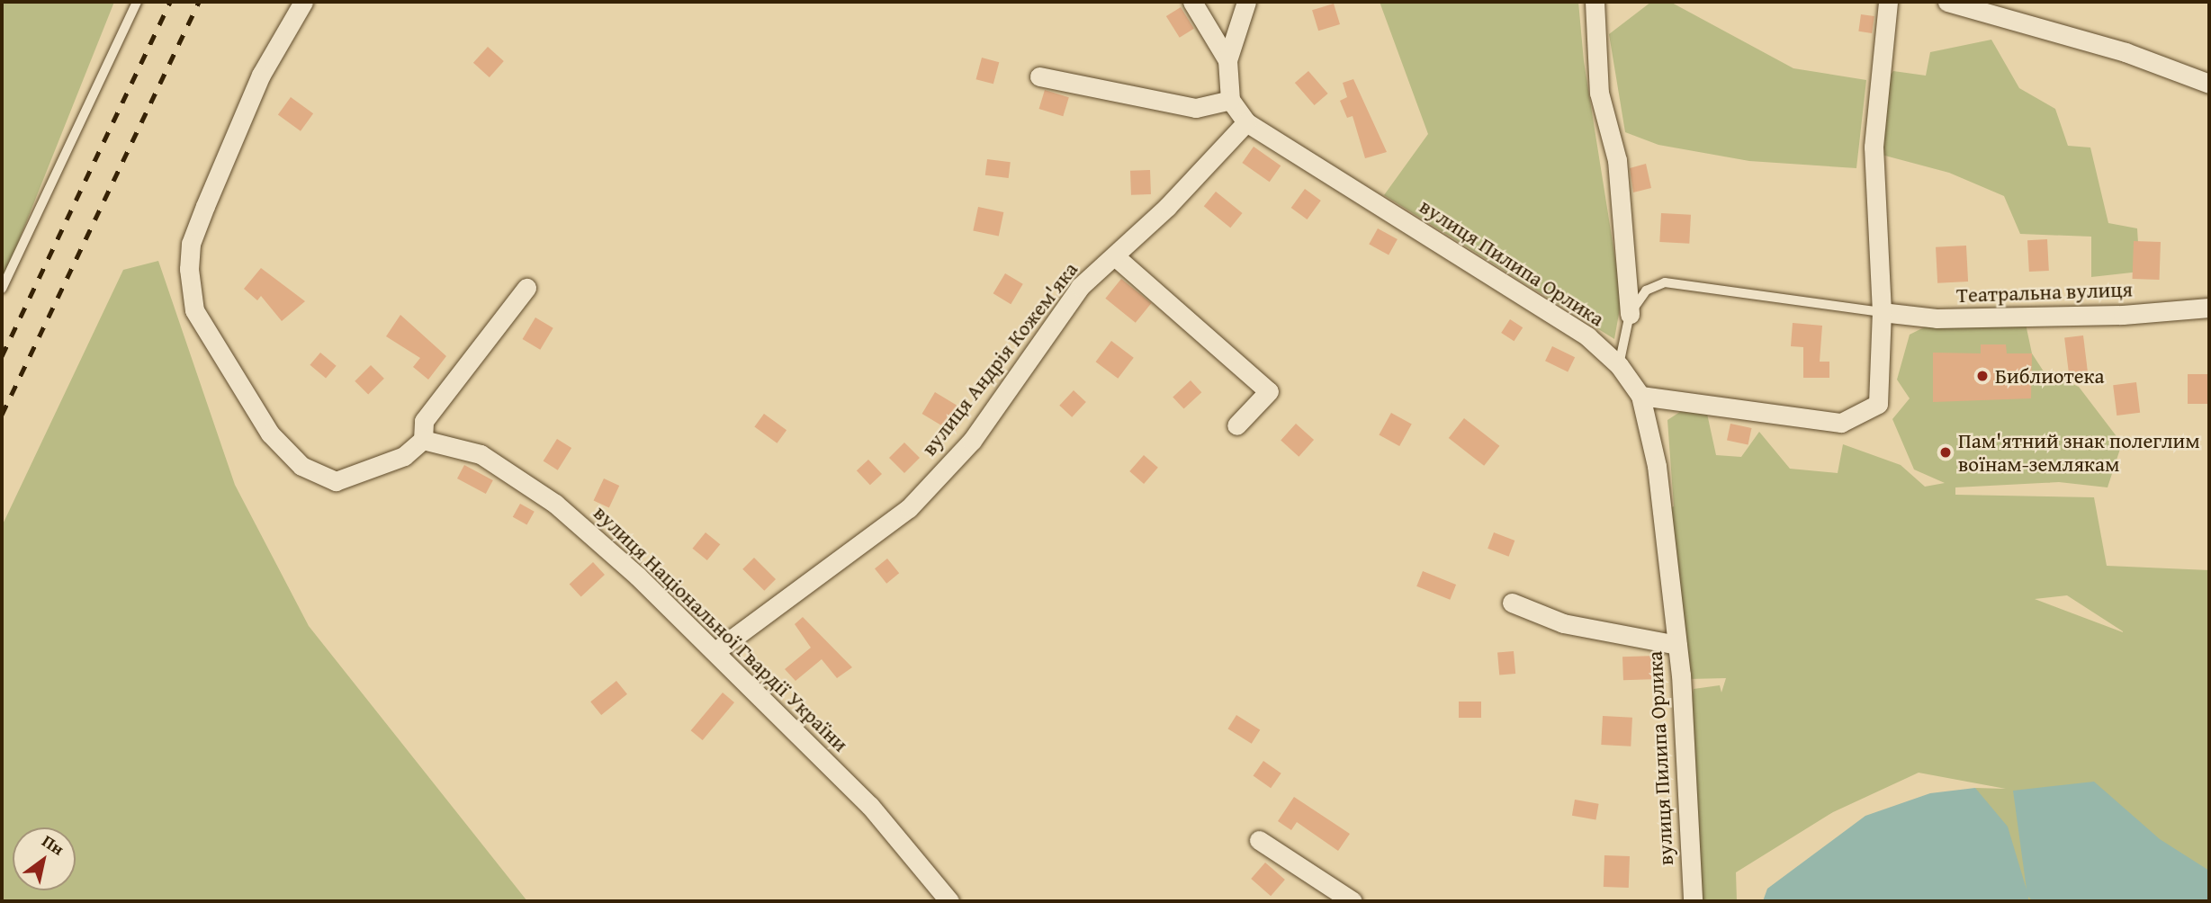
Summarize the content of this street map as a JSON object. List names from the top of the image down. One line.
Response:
{"streets":{"street":["вулиця Пилипа Орлика","Театральна вулиця","вулиця Андрія Кожем'яка","вулиця Національної Гвардії України"]},"crossings":[["вулиця Пилипа Орлика","вулиця Андрія Кожем'яка"],["вулиця Андрія Кожем'яка","вулиця Національної Гвардії України"]],"places":["Библиотека","Пам'ятний знак полеглим воїнам-землякам"],"north":"top right"}
